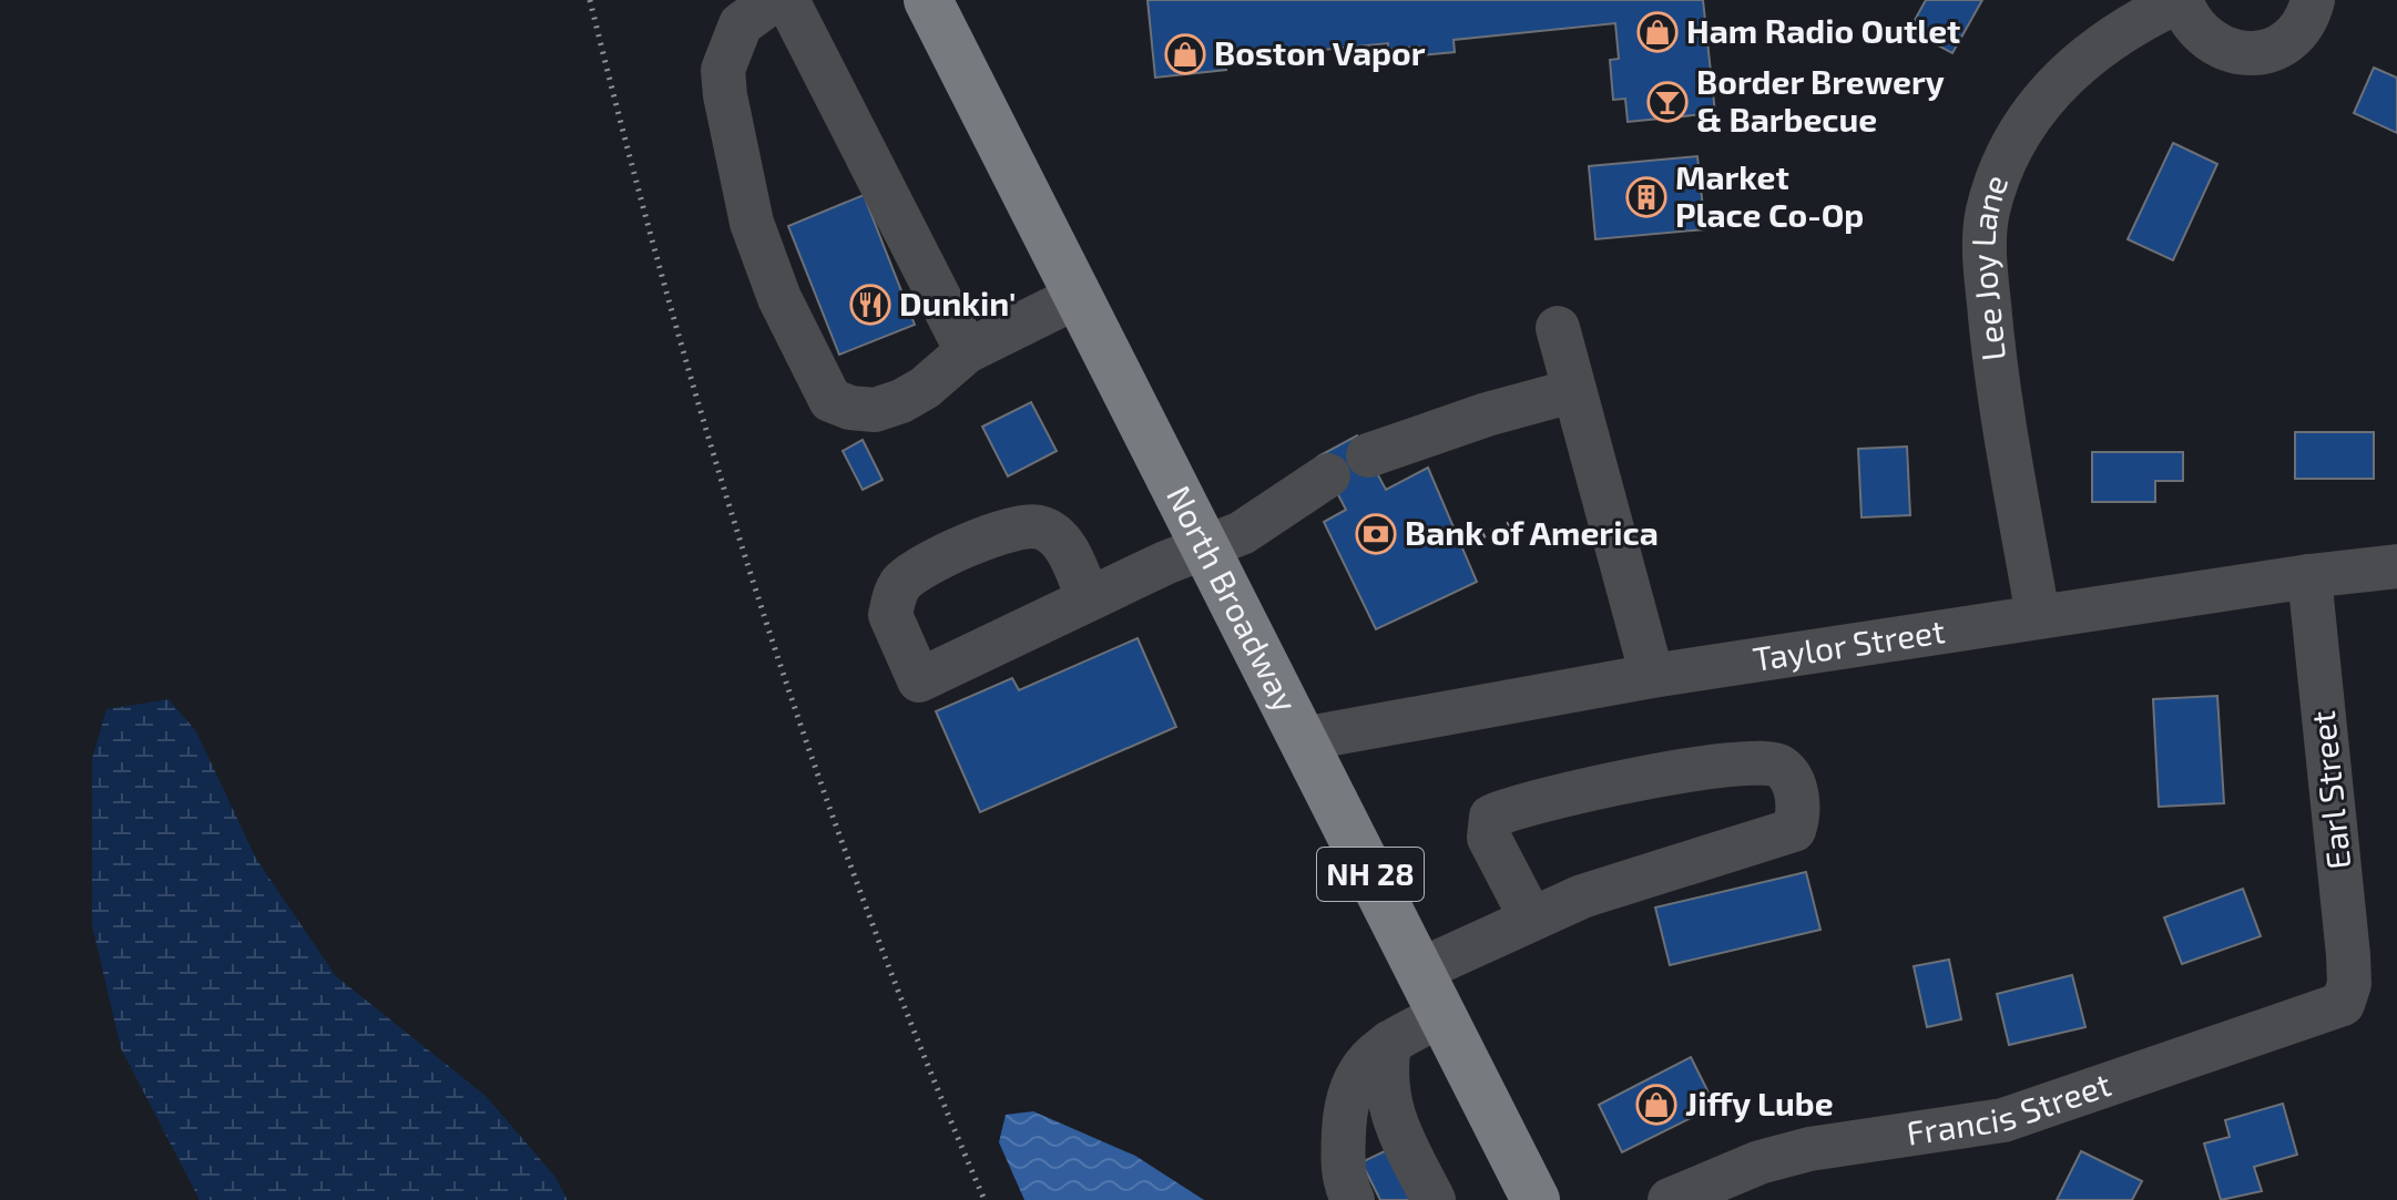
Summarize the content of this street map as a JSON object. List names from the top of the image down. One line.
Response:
{"streets":{"main road":["North Broadway","NH 28"],"street":["Lee Joy Lane","Taylor Street","Earl Street","Francis Street"]},"crossings":[["Lee Joy Lane","Taylor Street"],["North Broadway","Taylor Street"],["Taylor Street","Earl Street"],["Earl Street","Francis Street"]],"places":{"shop":["Ham Radio Outlet","Boston Vapor","Jiffy Lube"],"bar":["Border Brewery & Barbecue"],"building":["Market Place Co-Op"],"restaurant":["Dunkin'"],"bank":["Bank of America"]}}
